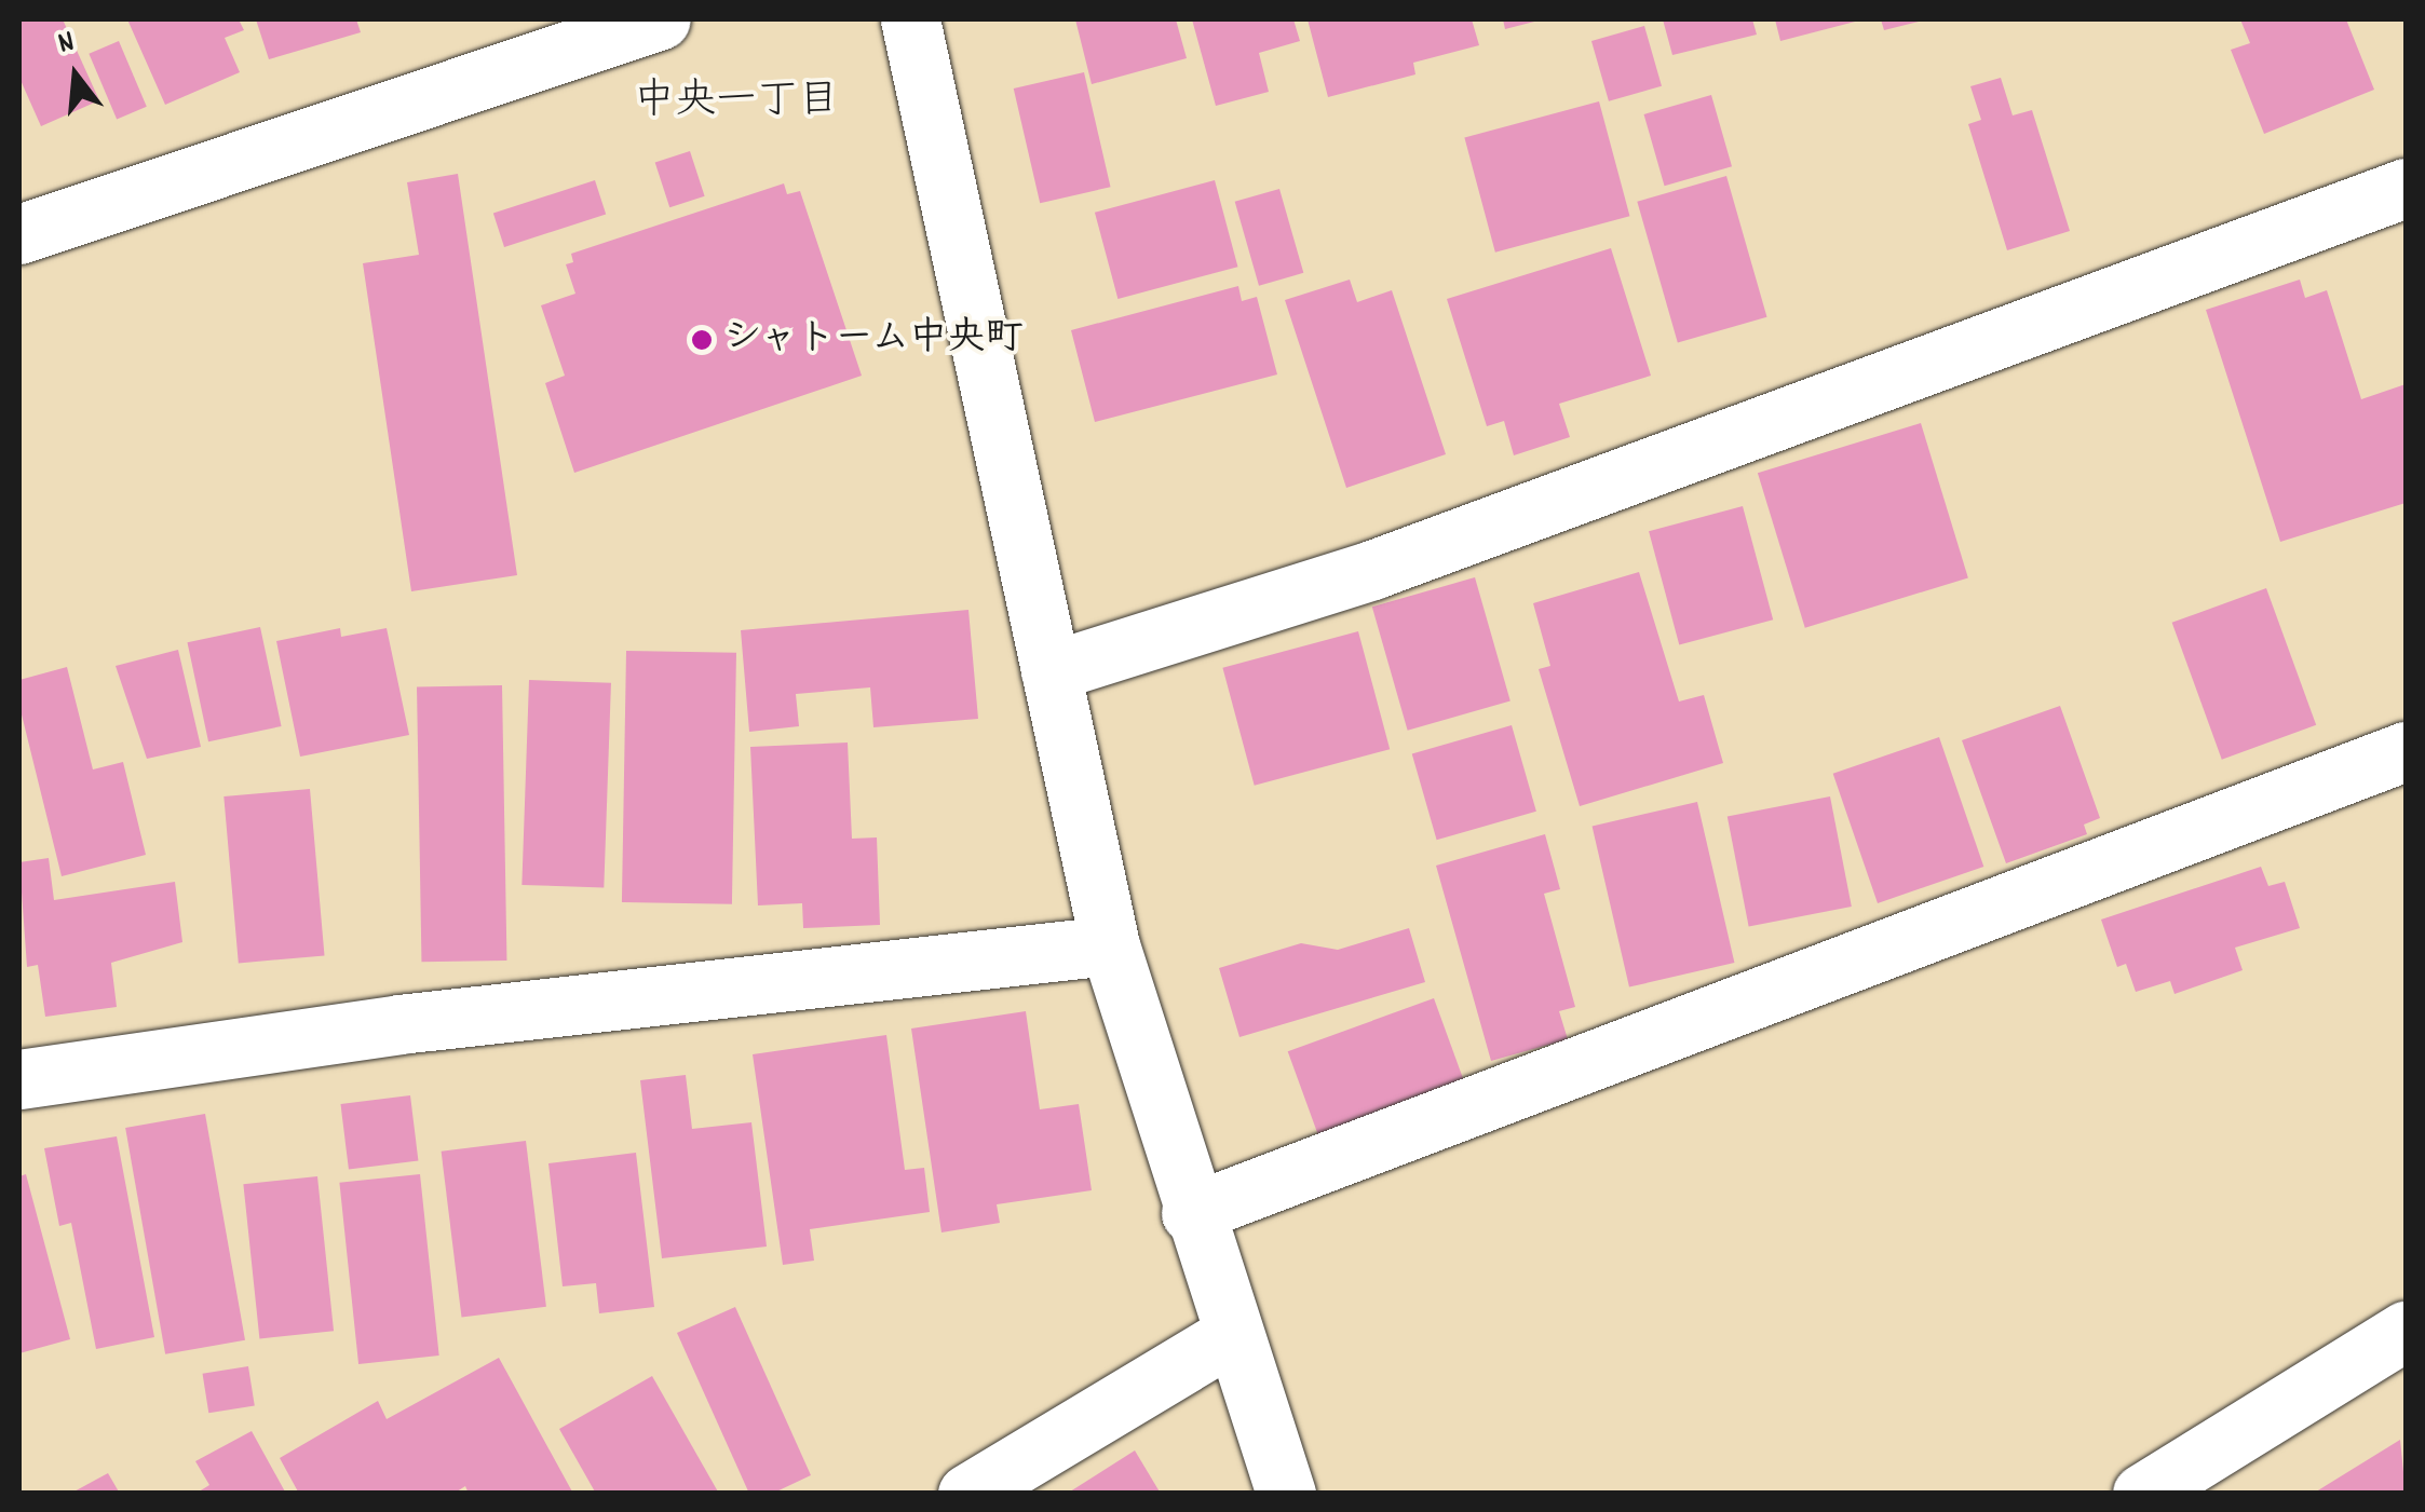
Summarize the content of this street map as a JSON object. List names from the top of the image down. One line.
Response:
{"districts":["中央一丁目"],"places":["シャトーム中央町"],"north":"top"}
